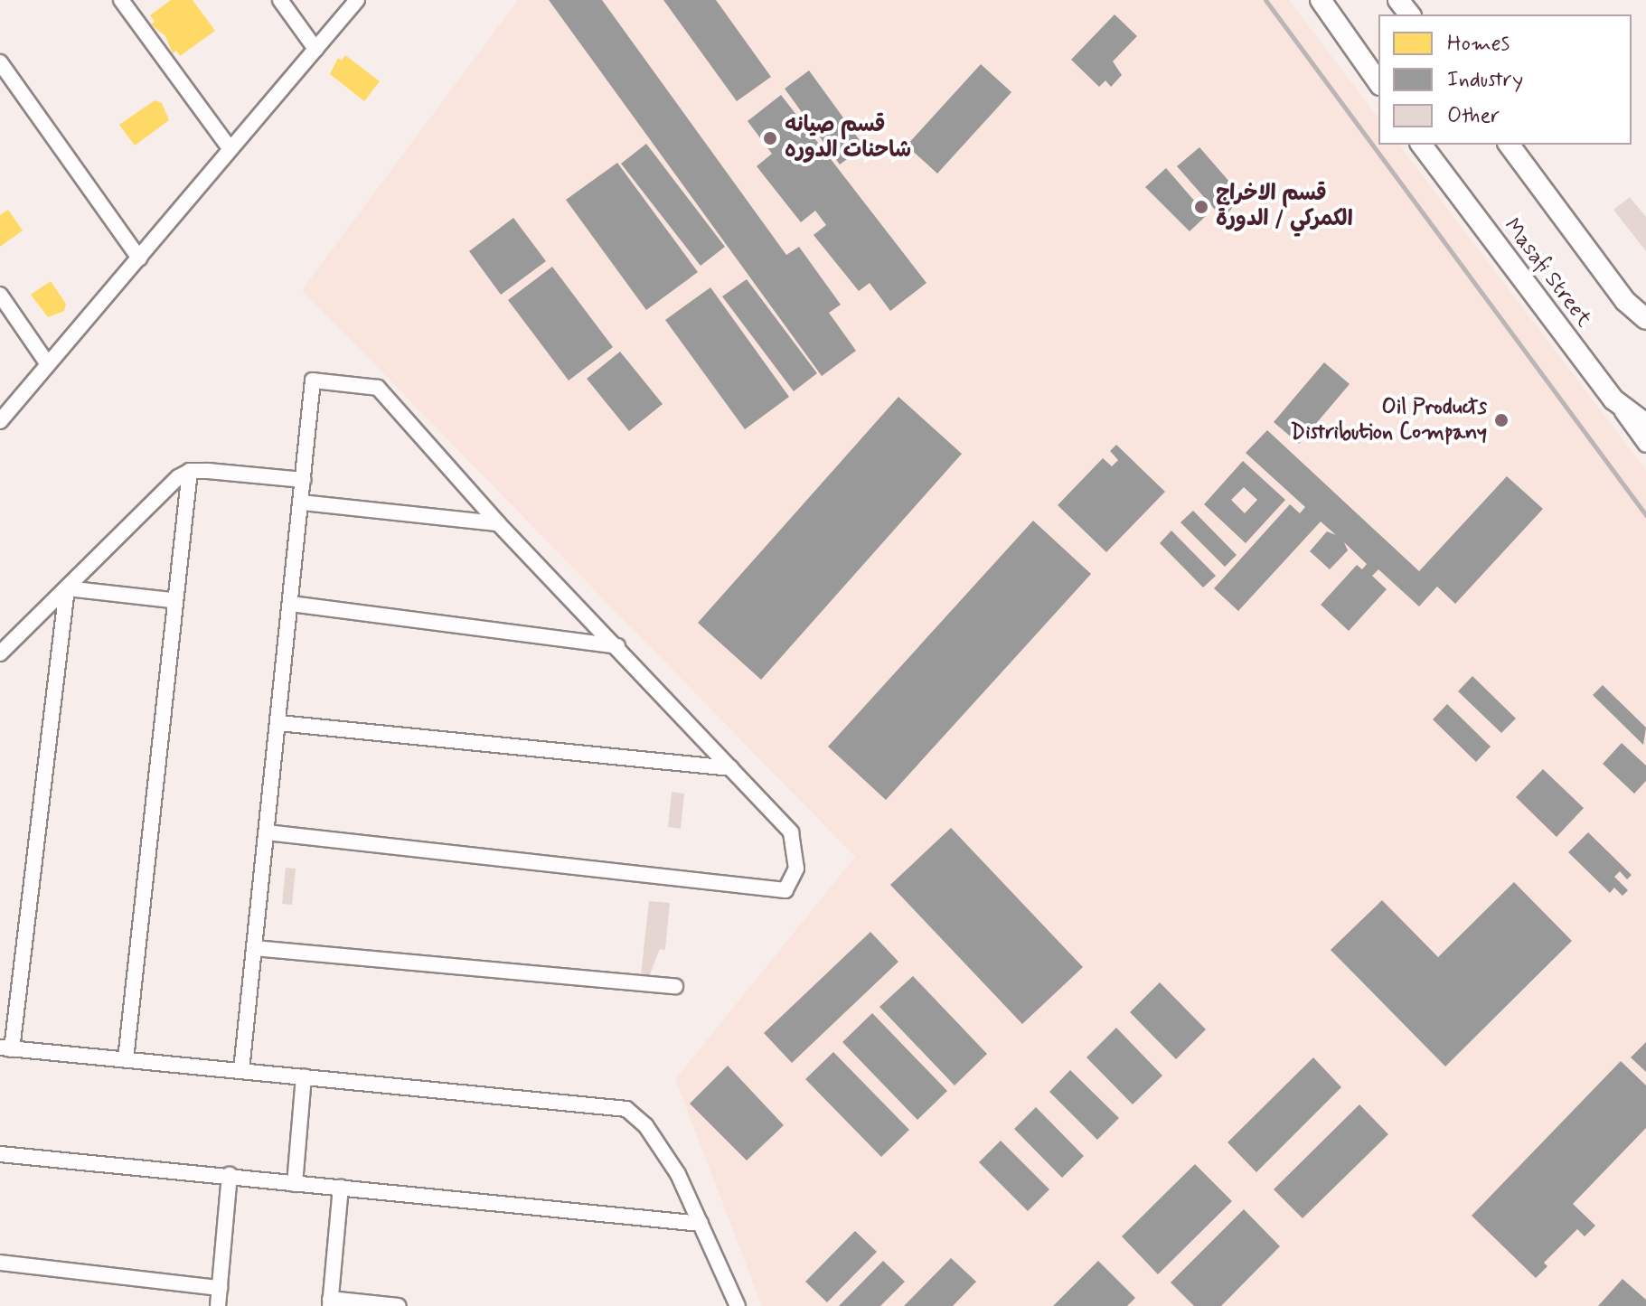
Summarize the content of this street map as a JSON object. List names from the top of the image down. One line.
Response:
{"streets":{"main road":["Masafi Street"]},"places":["قسم صيانه شاحنات الدوره","قسم الاخراج الكمركي / الدورة","Oil Products Distribution Company"],"legend":["Homes","Industry","Other"]}
